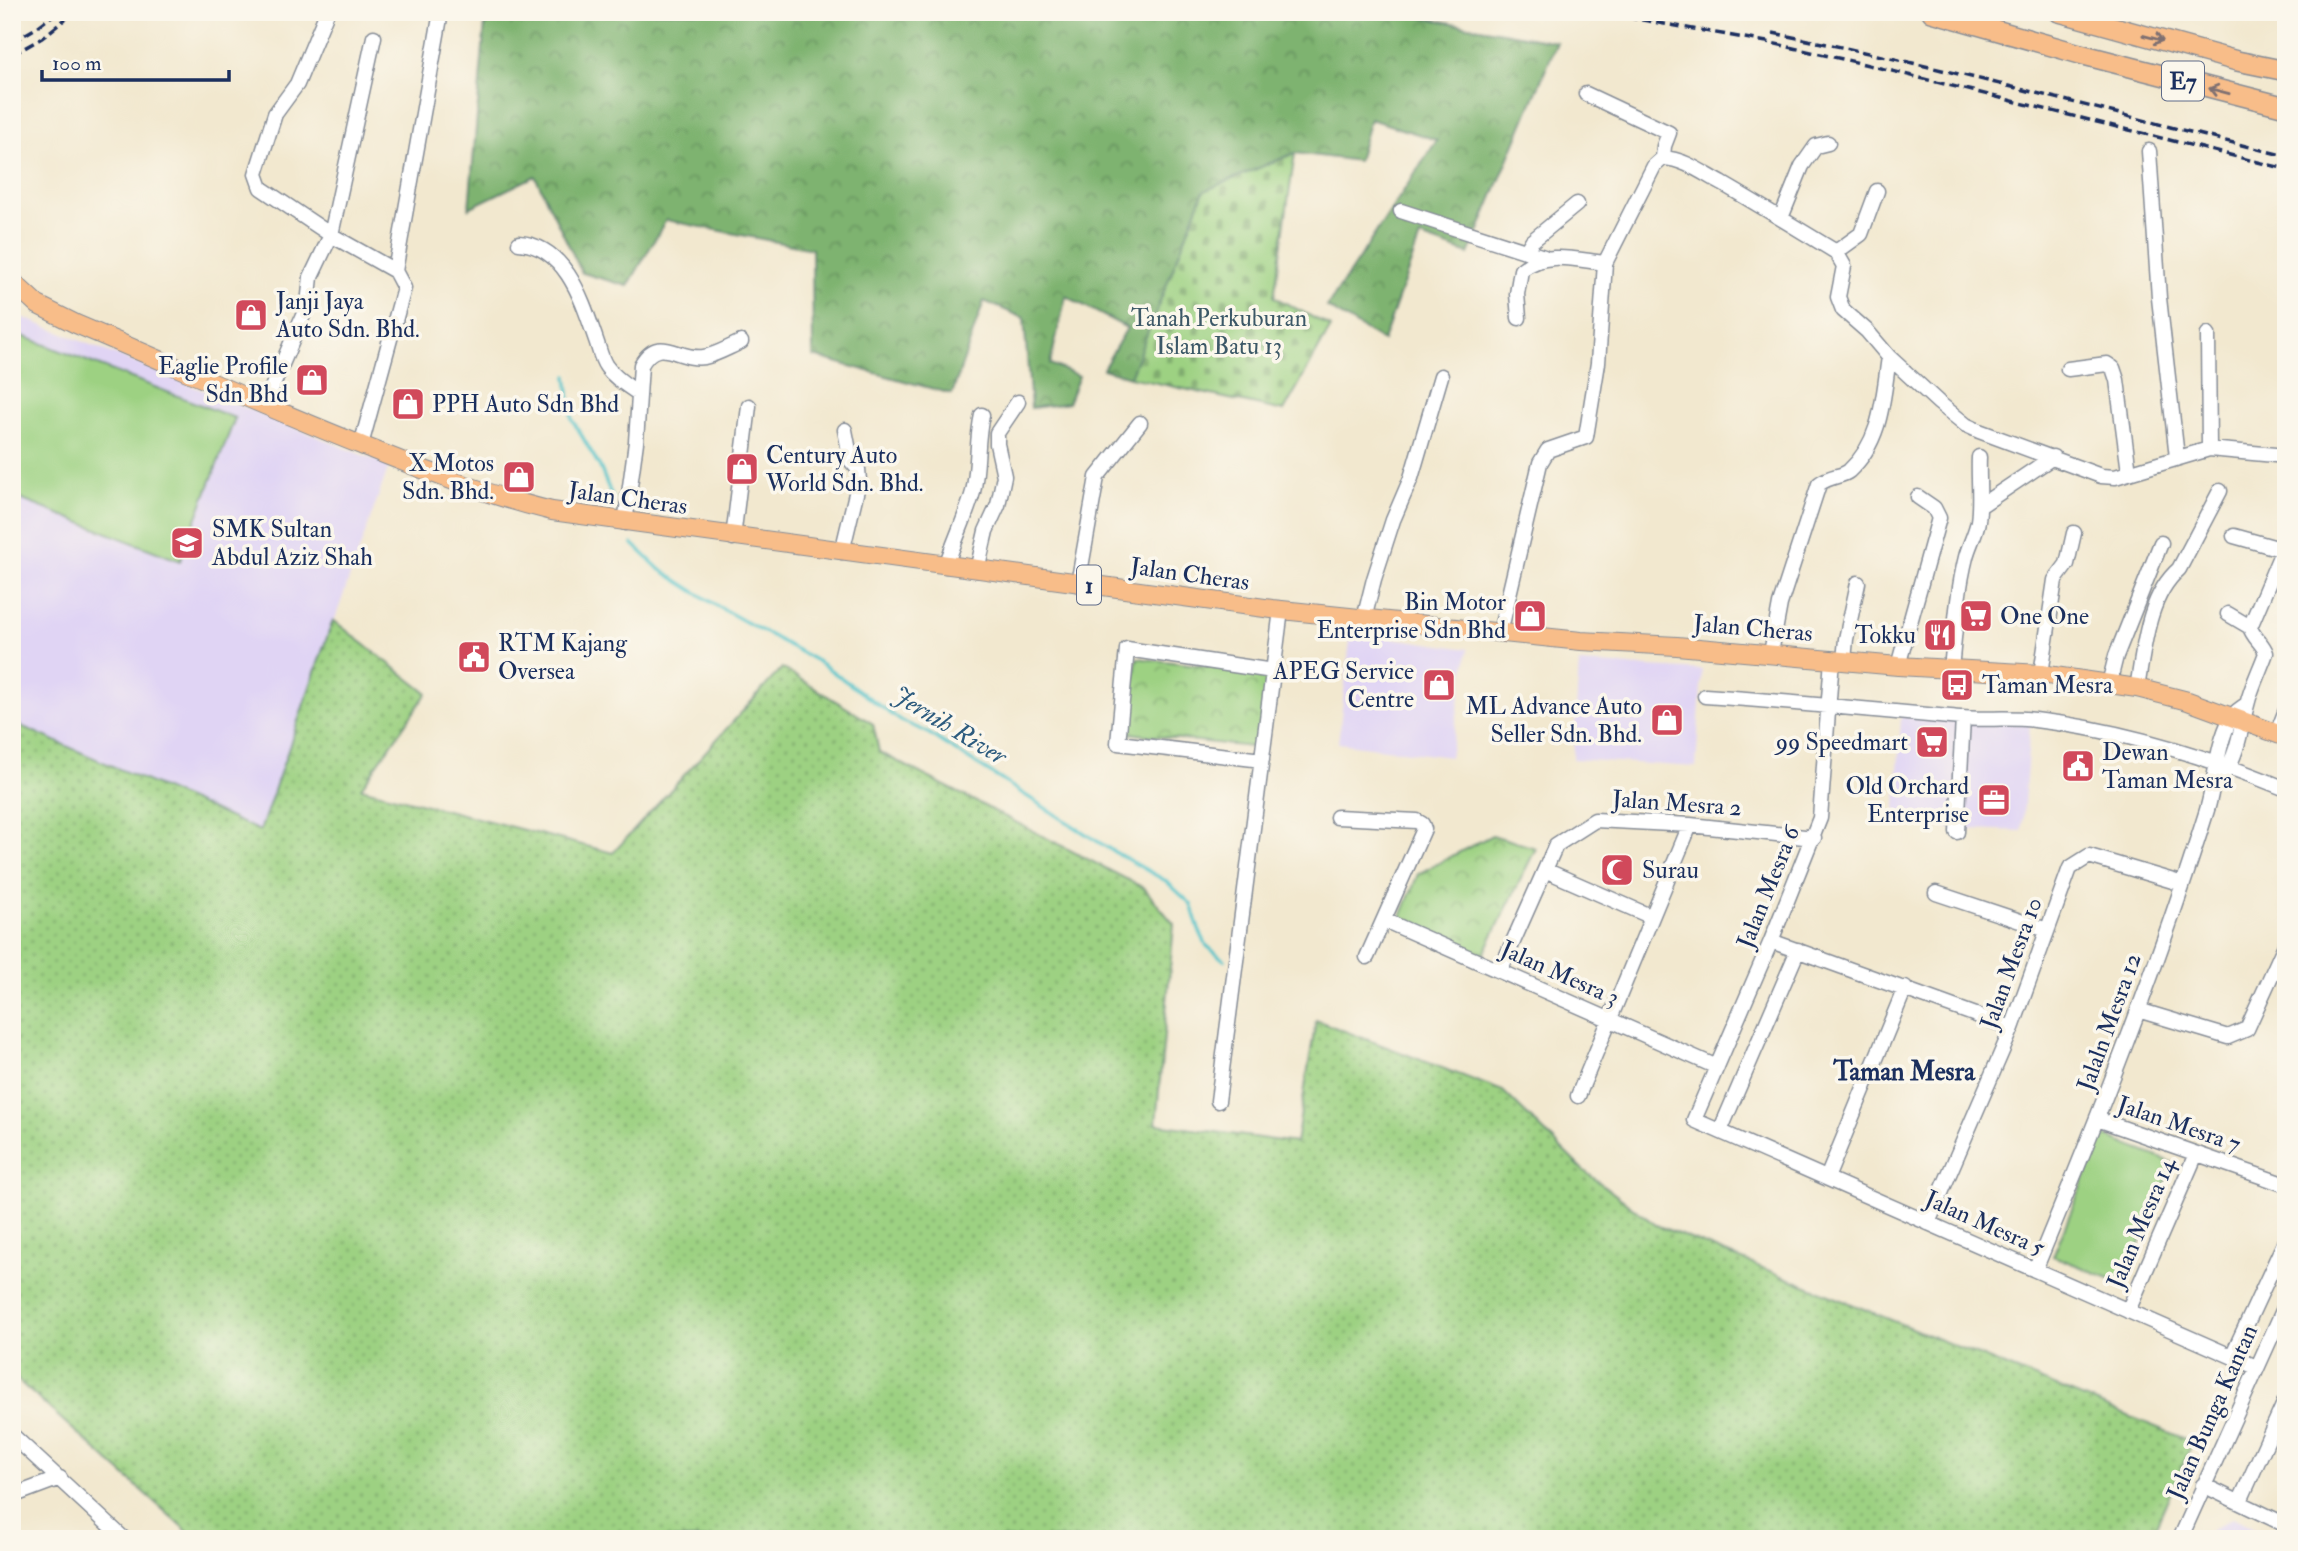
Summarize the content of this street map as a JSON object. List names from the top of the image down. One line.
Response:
{"streets":{"highway":["E7"],"main road":["Jalan Cheras","1"],"street":["Jalan Mesra 2","Jalan Mesra 6","Jalan Mesra 10","Jalan Mesra 3","Jalaln Mesra 12","Jalan Mesra 7","Jalan Mesra 5","Jalan Mesra 14","Jalan Bunga Kantan"]},"crossings":[["Jalan Cheras","Jalan Mesra 6"],["Jalan Cheras","Jalaln Mesra 12"],["Jalan Mesra 2","Jalan Mesra 6"],["Jalan Mesra 2","Jalan Mesra 3"],["Jalan Mesra 6","Jalan Mesra 3"],["Jalan Mesra 6","Jalan Mesra 5"],["Jalan Mesra 10","Jalaln Mesra 12"],["Jalan Mesra 10","Jalan Mesra 5"],["Jalaln Mesra 12","Jalan Mesra 7"],["Jalaln Mesra 12","Jalan Mesra 5"],["Jalan Mesra 7","Jalan Mesra 14"],["Jalan Mesra 5","Jalan Mesra 14"],["Jalan Mesra 5","Jalan Bunga Kantan"]],"districts":["Taman Mesra"],"water":["Jernih River"],"parks":["Tanah Perkuburan Islam Batu 13"],"places":{"shop":["Janji Jaya Auto Sdn. Bhd.","Eaglie Profile Sdn Bhd","PPH Auto Sdn Bhd","Century Auto World Sdn. Bhd.","X Motos Sdn. Bhd.","Bin Motor Enterprise Sdn Bhd","APEG Service Centre","ML Advance Auto Seller Sdn. Bhd."],"school or university":["SMK Sultan Abdul Aziz Shah"],"supermarket":["One One","99 Speedmart"],"restaurant":["Tokku"],"public building":["RTM Kajang Oversea","Dewan Taman Mesra"],"bus stop":["Taman Mesra"],"office":["Old Orchard Enterprise"],"mosque":["Surau"]},"scale_bar":"100 m"}
